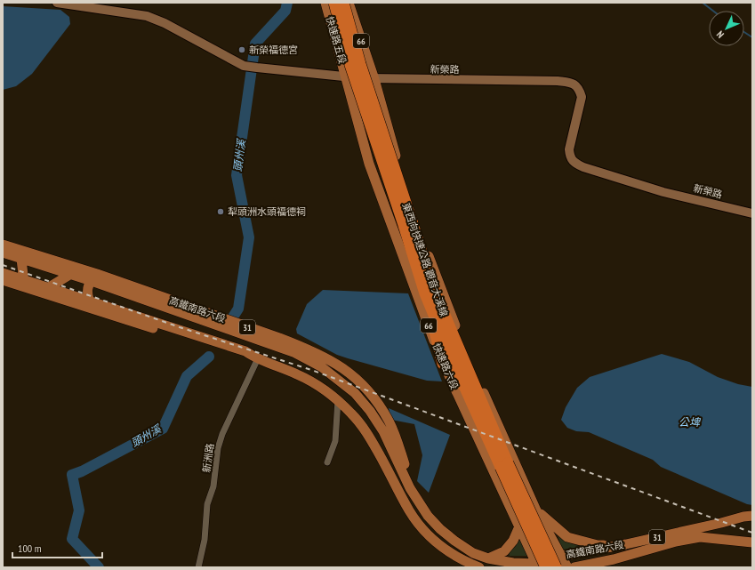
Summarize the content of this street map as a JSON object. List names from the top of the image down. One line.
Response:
{"streets":{"highway":["66","東西向快速公路 觀音大溪線"],"main road":["快速路五段","高鐵南路六段","31","快速路六段"],"street":["新榮路","新洲路"]},"crossings":[["快速路五段","新榮路"],["快速路五段","快速路六段"],["66","新榮路"],["66","高鐵南路六段"],["新榮路","快速路六段"],["東西向快速公路 觀音大溪線","高鐵南路六段"],["東西向快速公路 觀音大溪線","快速路六段"],["高鐵南路六段","快速路六段"],["31","新洲路"]],"water":["頭州溪","公埤"],"places":["新榮福德宮","犁頭洲水頭福德祠"],"scale_bar":"100 m","north":"bottom left"}
